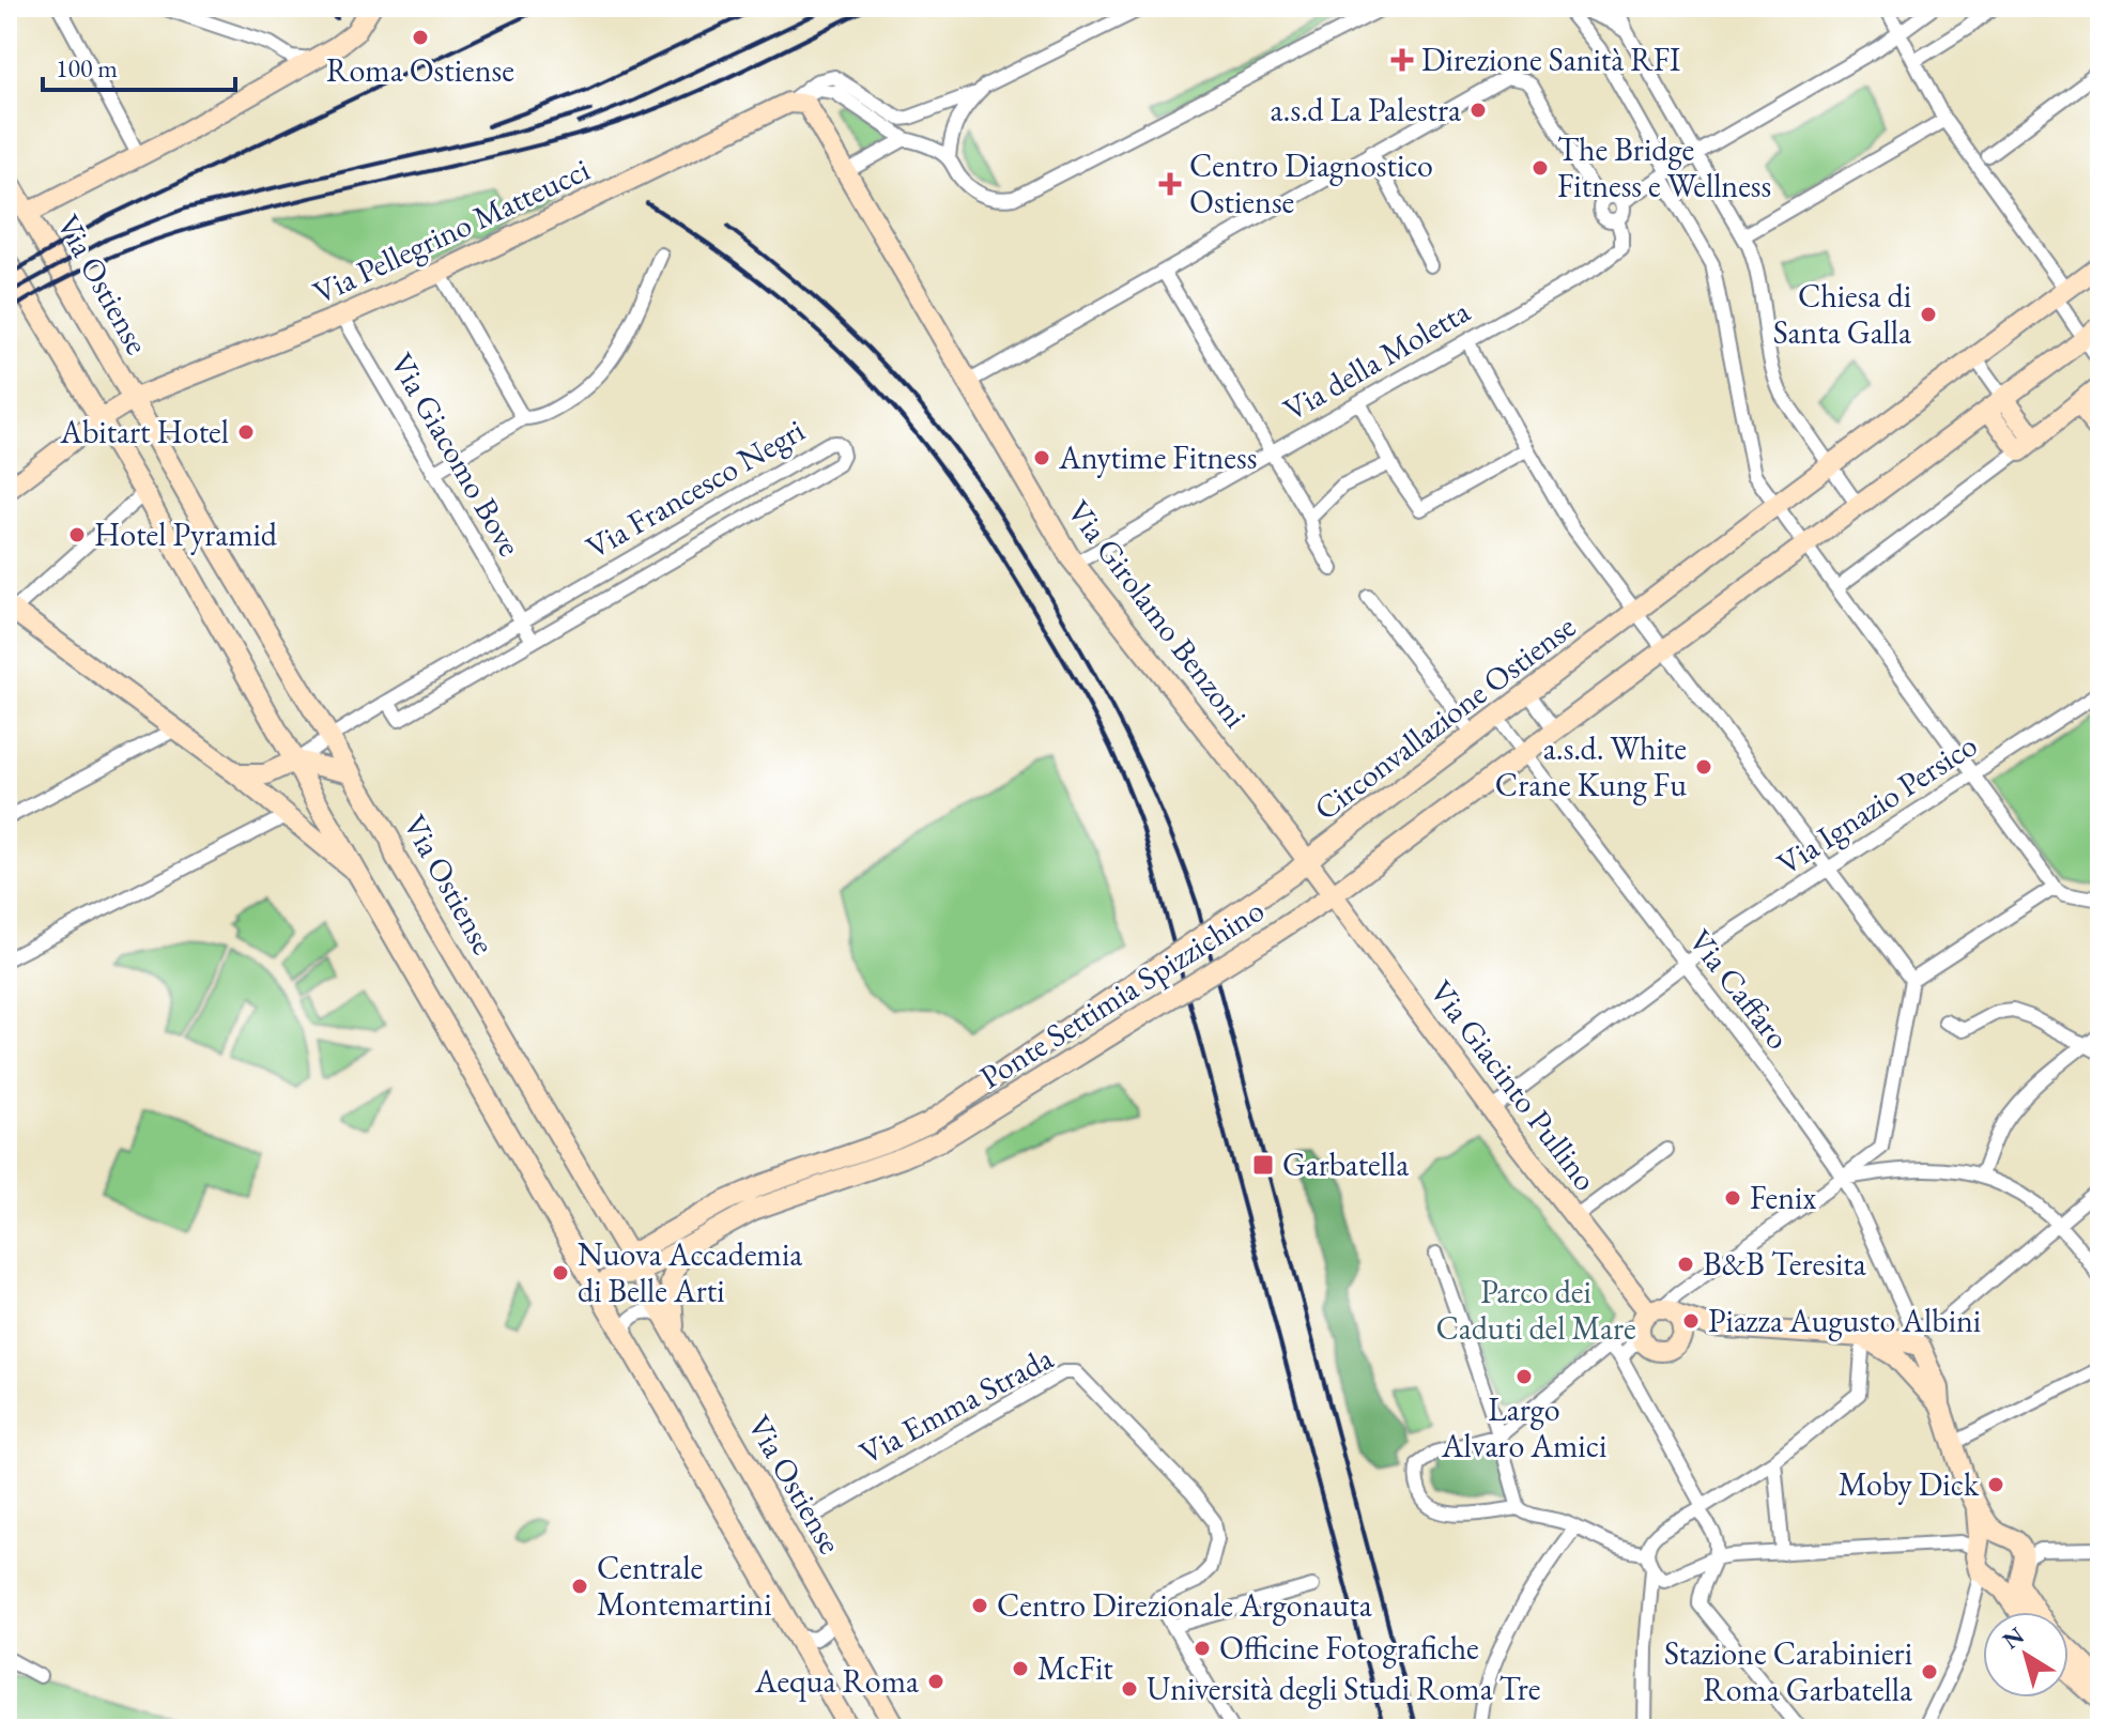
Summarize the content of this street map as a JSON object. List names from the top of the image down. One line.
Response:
{"streets":{"main road":["Via Pellegrino Matteucci","Via Ostiense","Via Girolamo Benzoni","Circonvallazione Ostiense","Ponte Settimia Spizzichino","Via Giacinto Pullino"],"street":["Via della Moletta","Via Giacomo Bove","Via Francesco Negri","Via Ignazio Persico","Via Caffaro","Via Emma Strada"]},"crossings":[["Via Pellegrino Matteucci","Via Ostiense"],["Via Pellegrino Matteucci","Via Giacomo Bove"],["Via Pellegrino Matteucci","Via Girolamo Benzoni"],["Via Ostiense","Via Francesco Negri"],["Via Ostiense","Ponte Settimia Spizzichino"],["Via della Moletta","Via Girolamo Benzoni"],["Via Giacomo Bove","Via Francesco Negri"],["Via Girolamo Benzoni","Circonvallazione Ostiense"],["Via Girolamo Benzoni","Ponte Settimia Spizzichino"],["Via Girolamo Benzoni","Via Giacinto Pullino"],["Circonvallazione Ostiense","Via Caffaro"],["Circonvallazione Ostiense","Ponte Settimia Spizzichino"],["Via Ignazio Persico","Via Caffaro"],["Via Ignazio Persico","Via Giacinto Pullino"],["Ponte Settimia Spizzichino","Via Giacinto Pullino"]],"parks":["Parco dei Caduti del Mare"],"places":{"other":["Roma Ostiense","a.s.d La Palestra","The Bridge Fitness e Wellness","Chiesa di Santa Galla","Abitart Hotel","Anytime Fitness","Hotel Pyramid","a.s.d. White Crane Kung Fu","Fenix","B&B Teresita","Nuova Accademia di Belle Arti","Piazza Augusto Albini","Largo Alvaro Amici","Moby Dick","Centrale Montemartini","Centro Direzionale Argonauta","Officine Fotografiche","McFit","Stazione Carabinieri Roma Garbatella","Aequa Roma","Università degli Studi Roma Tre"],"health":["Direzione Sanità RFI","Centro Diagnostico Ostiense"],"transit":["Garbatella"]},"scale_bar":"100 m","north":"top left"}
